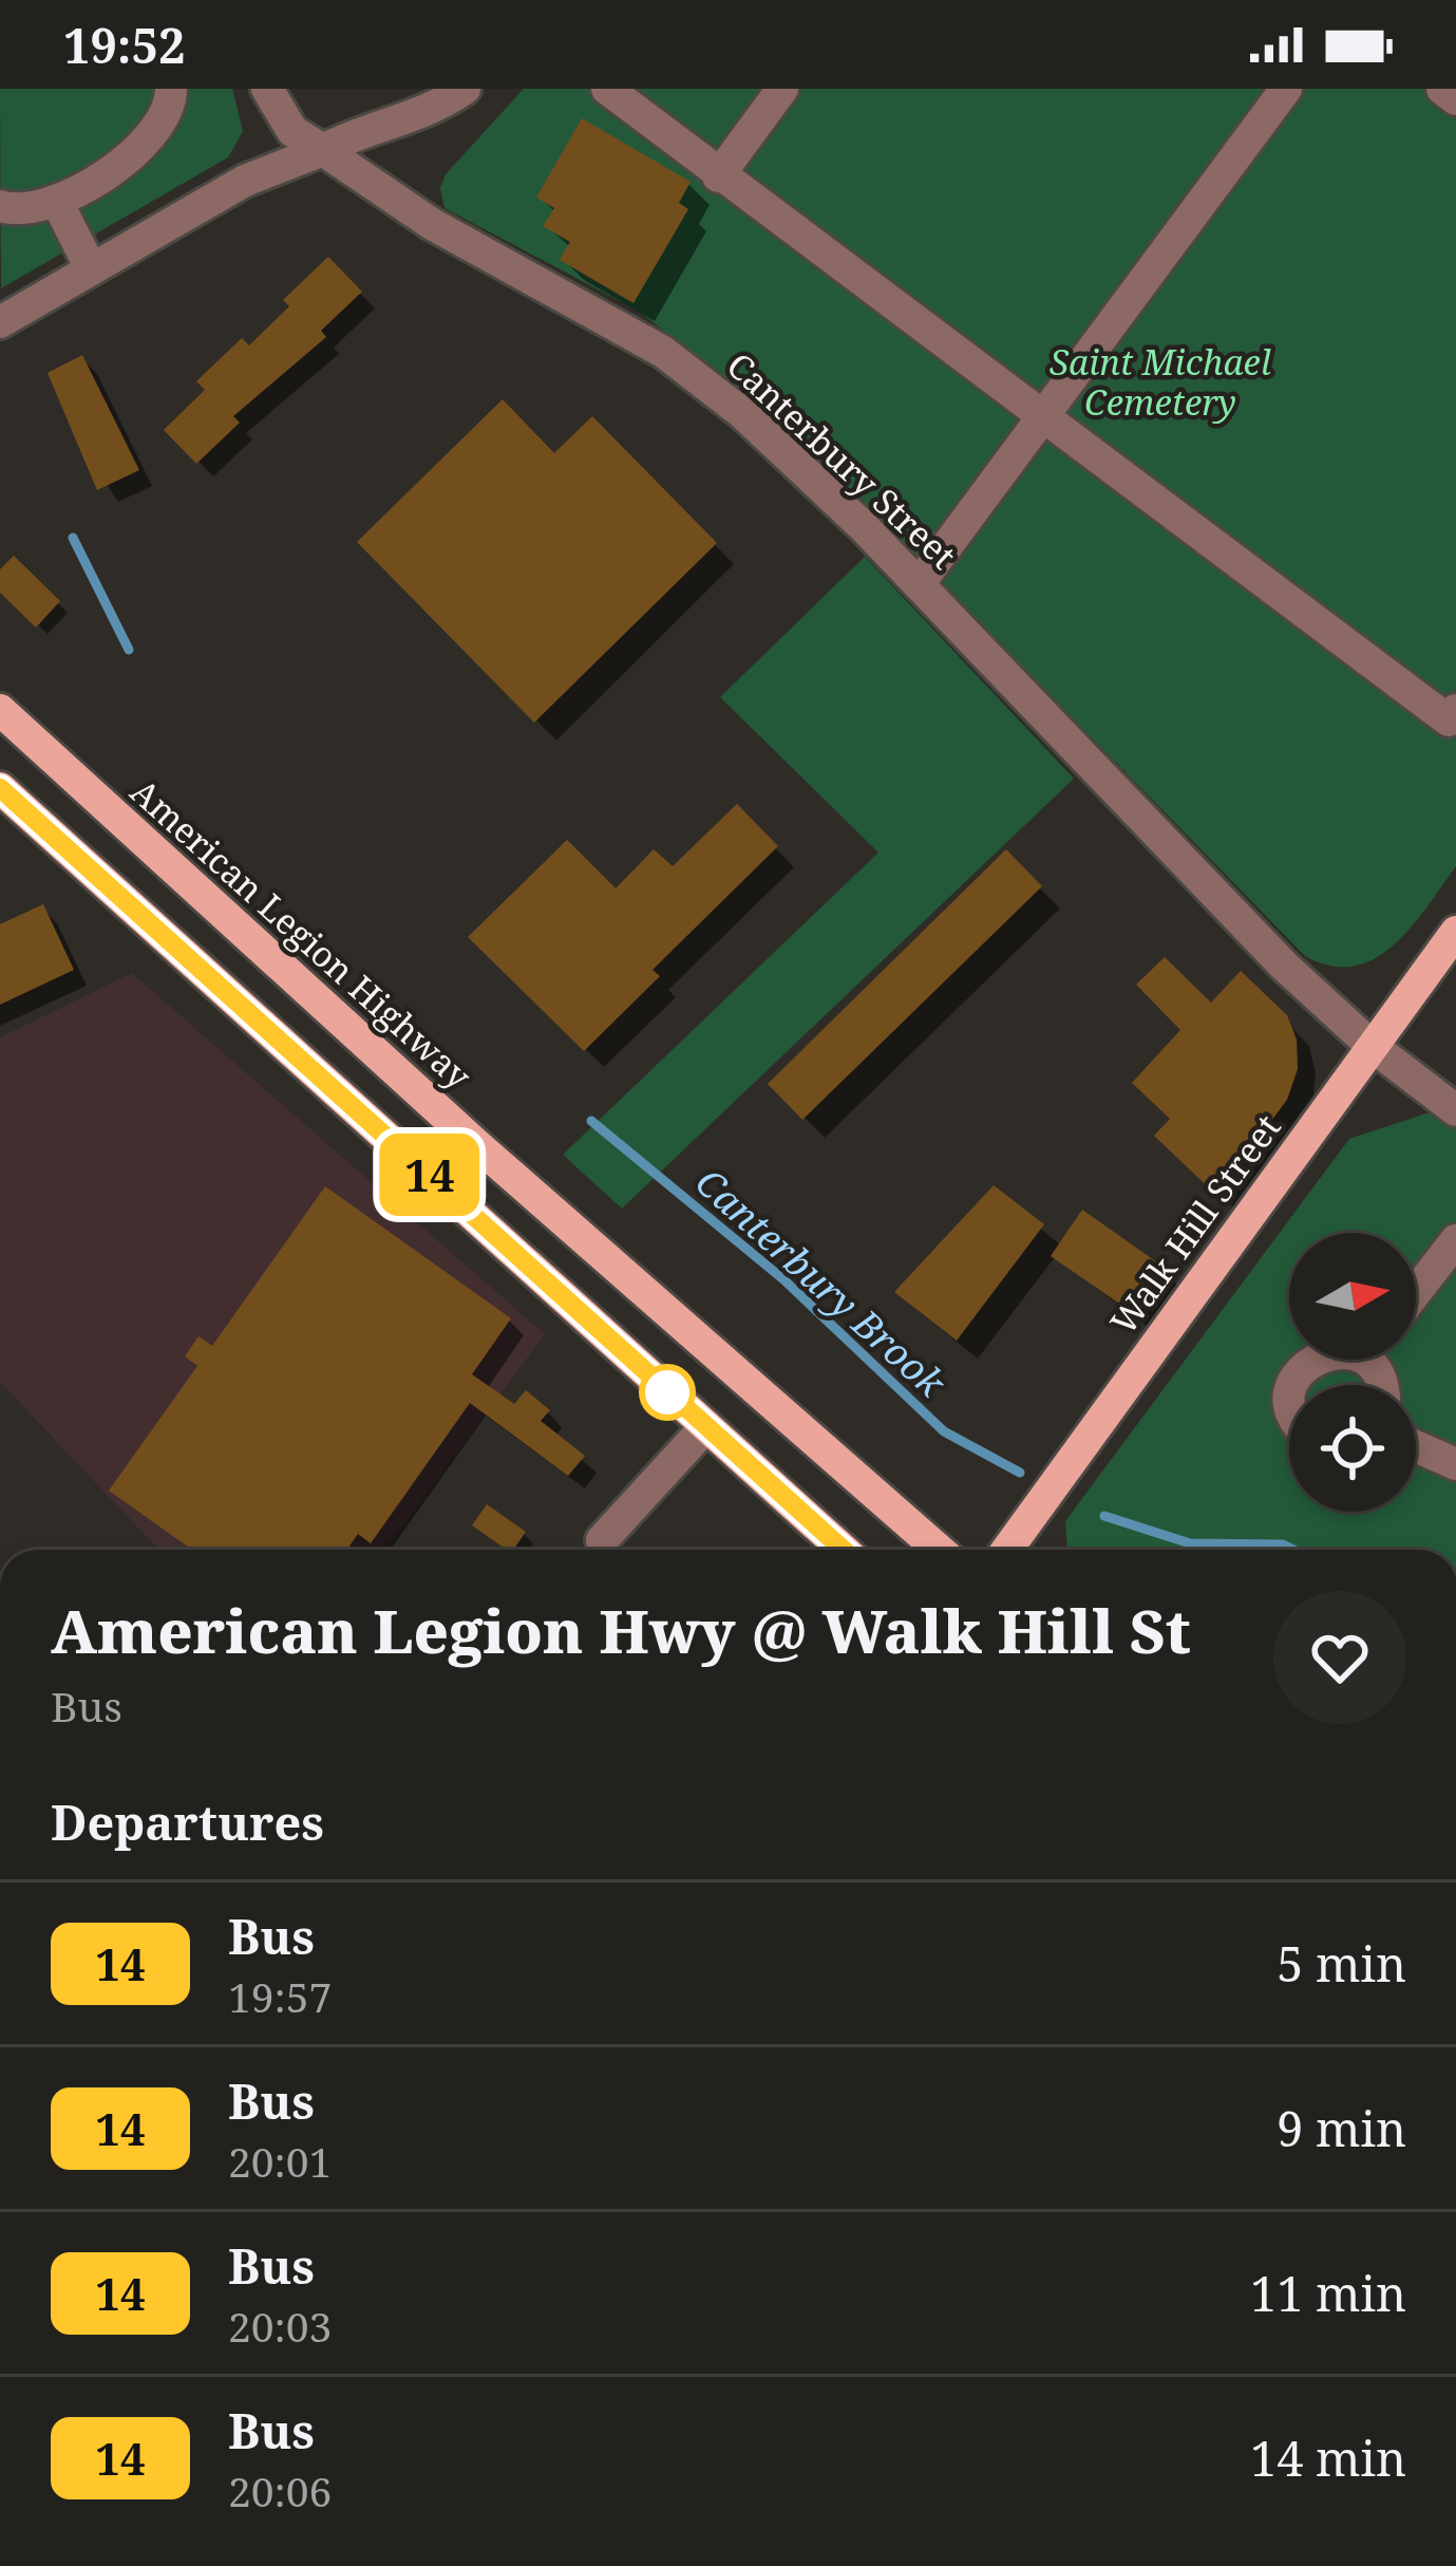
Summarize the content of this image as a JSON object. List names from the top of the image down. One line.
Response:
{"streets":{"main road":["American Legion Highway","Walk Hill Street"],"street":["Canterbury Street"]},"crossings":[["Canterbury Street","Walk Hill Street"]],"water":["Canterbury Brook"],"parks":["Saint Michael Cemetery"],"lines":["bus line 14"],"north":"right","page":{"status":"19:52","on_map":"14","heading":[["American Legion Hwy @ Walk Hill St","Bus"],"Departures"],"list":[{"mark":"14","name":"Bus","note":"19:57","value":"5 min"},{"mark":"14","name":"Bus","note":"20:01","value":"9 min"},{"mark":"14","name":"Bus","note":"20:03","value":"11 min"},{"mark":"14","name":"Bus","note":"20:06","value":"14 min"}]}}
